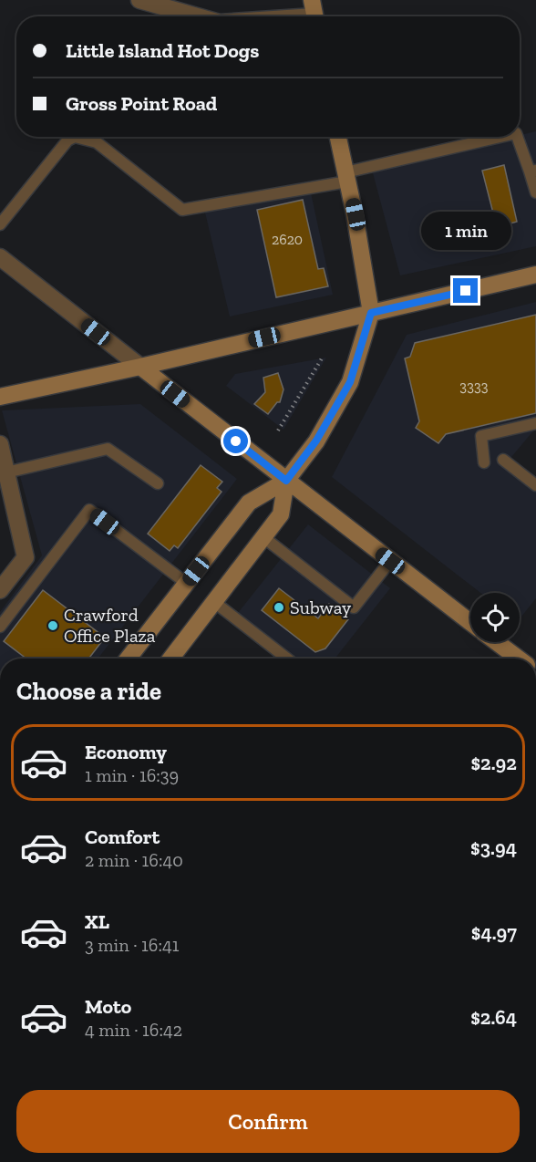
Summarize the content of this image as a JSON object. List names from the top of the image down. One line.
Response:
{"places":["Subway","Crawford Office Plaza"],"house_numbers":["2620","3333"],"page":{"banner":["Little Island Hot Dogs","Gross Point Road"],"bubble":"1 min","heading":"Choose a ride","list":[{"name":"Economy","note":"1 min · 16:39","value":"$2.92"},{"name":"Comfort","note":"2 min · 16:40","value":"$3.94"},{"name":"XL","note":"3 min · 16:41","value":"$4.97"},{"name":"Moto","note":"4 min · 16:42","value":"$2.64"}],"buttons":"Confirm"}}
